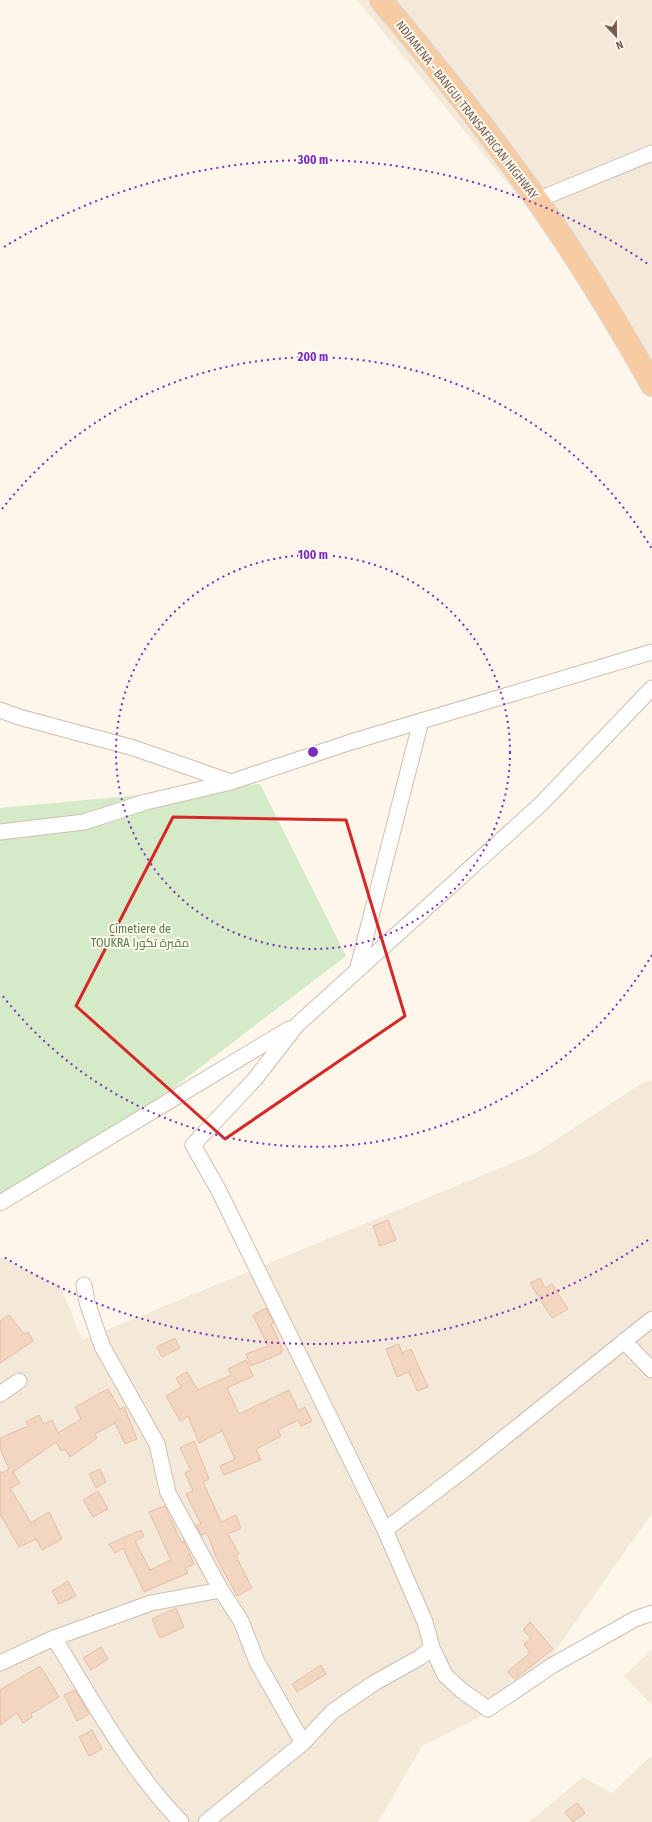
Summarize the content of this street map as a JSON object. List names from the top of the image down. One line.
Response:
{"streets":{"highway":["NDJAMENA - BANGUI TRANSAFRICAN HIGHWAY"]},"parks":["Cimetiere de TOUKRA مقبرة تكورا"],"north":"bottom","rings":["300 m","200 m","100 m"]}
